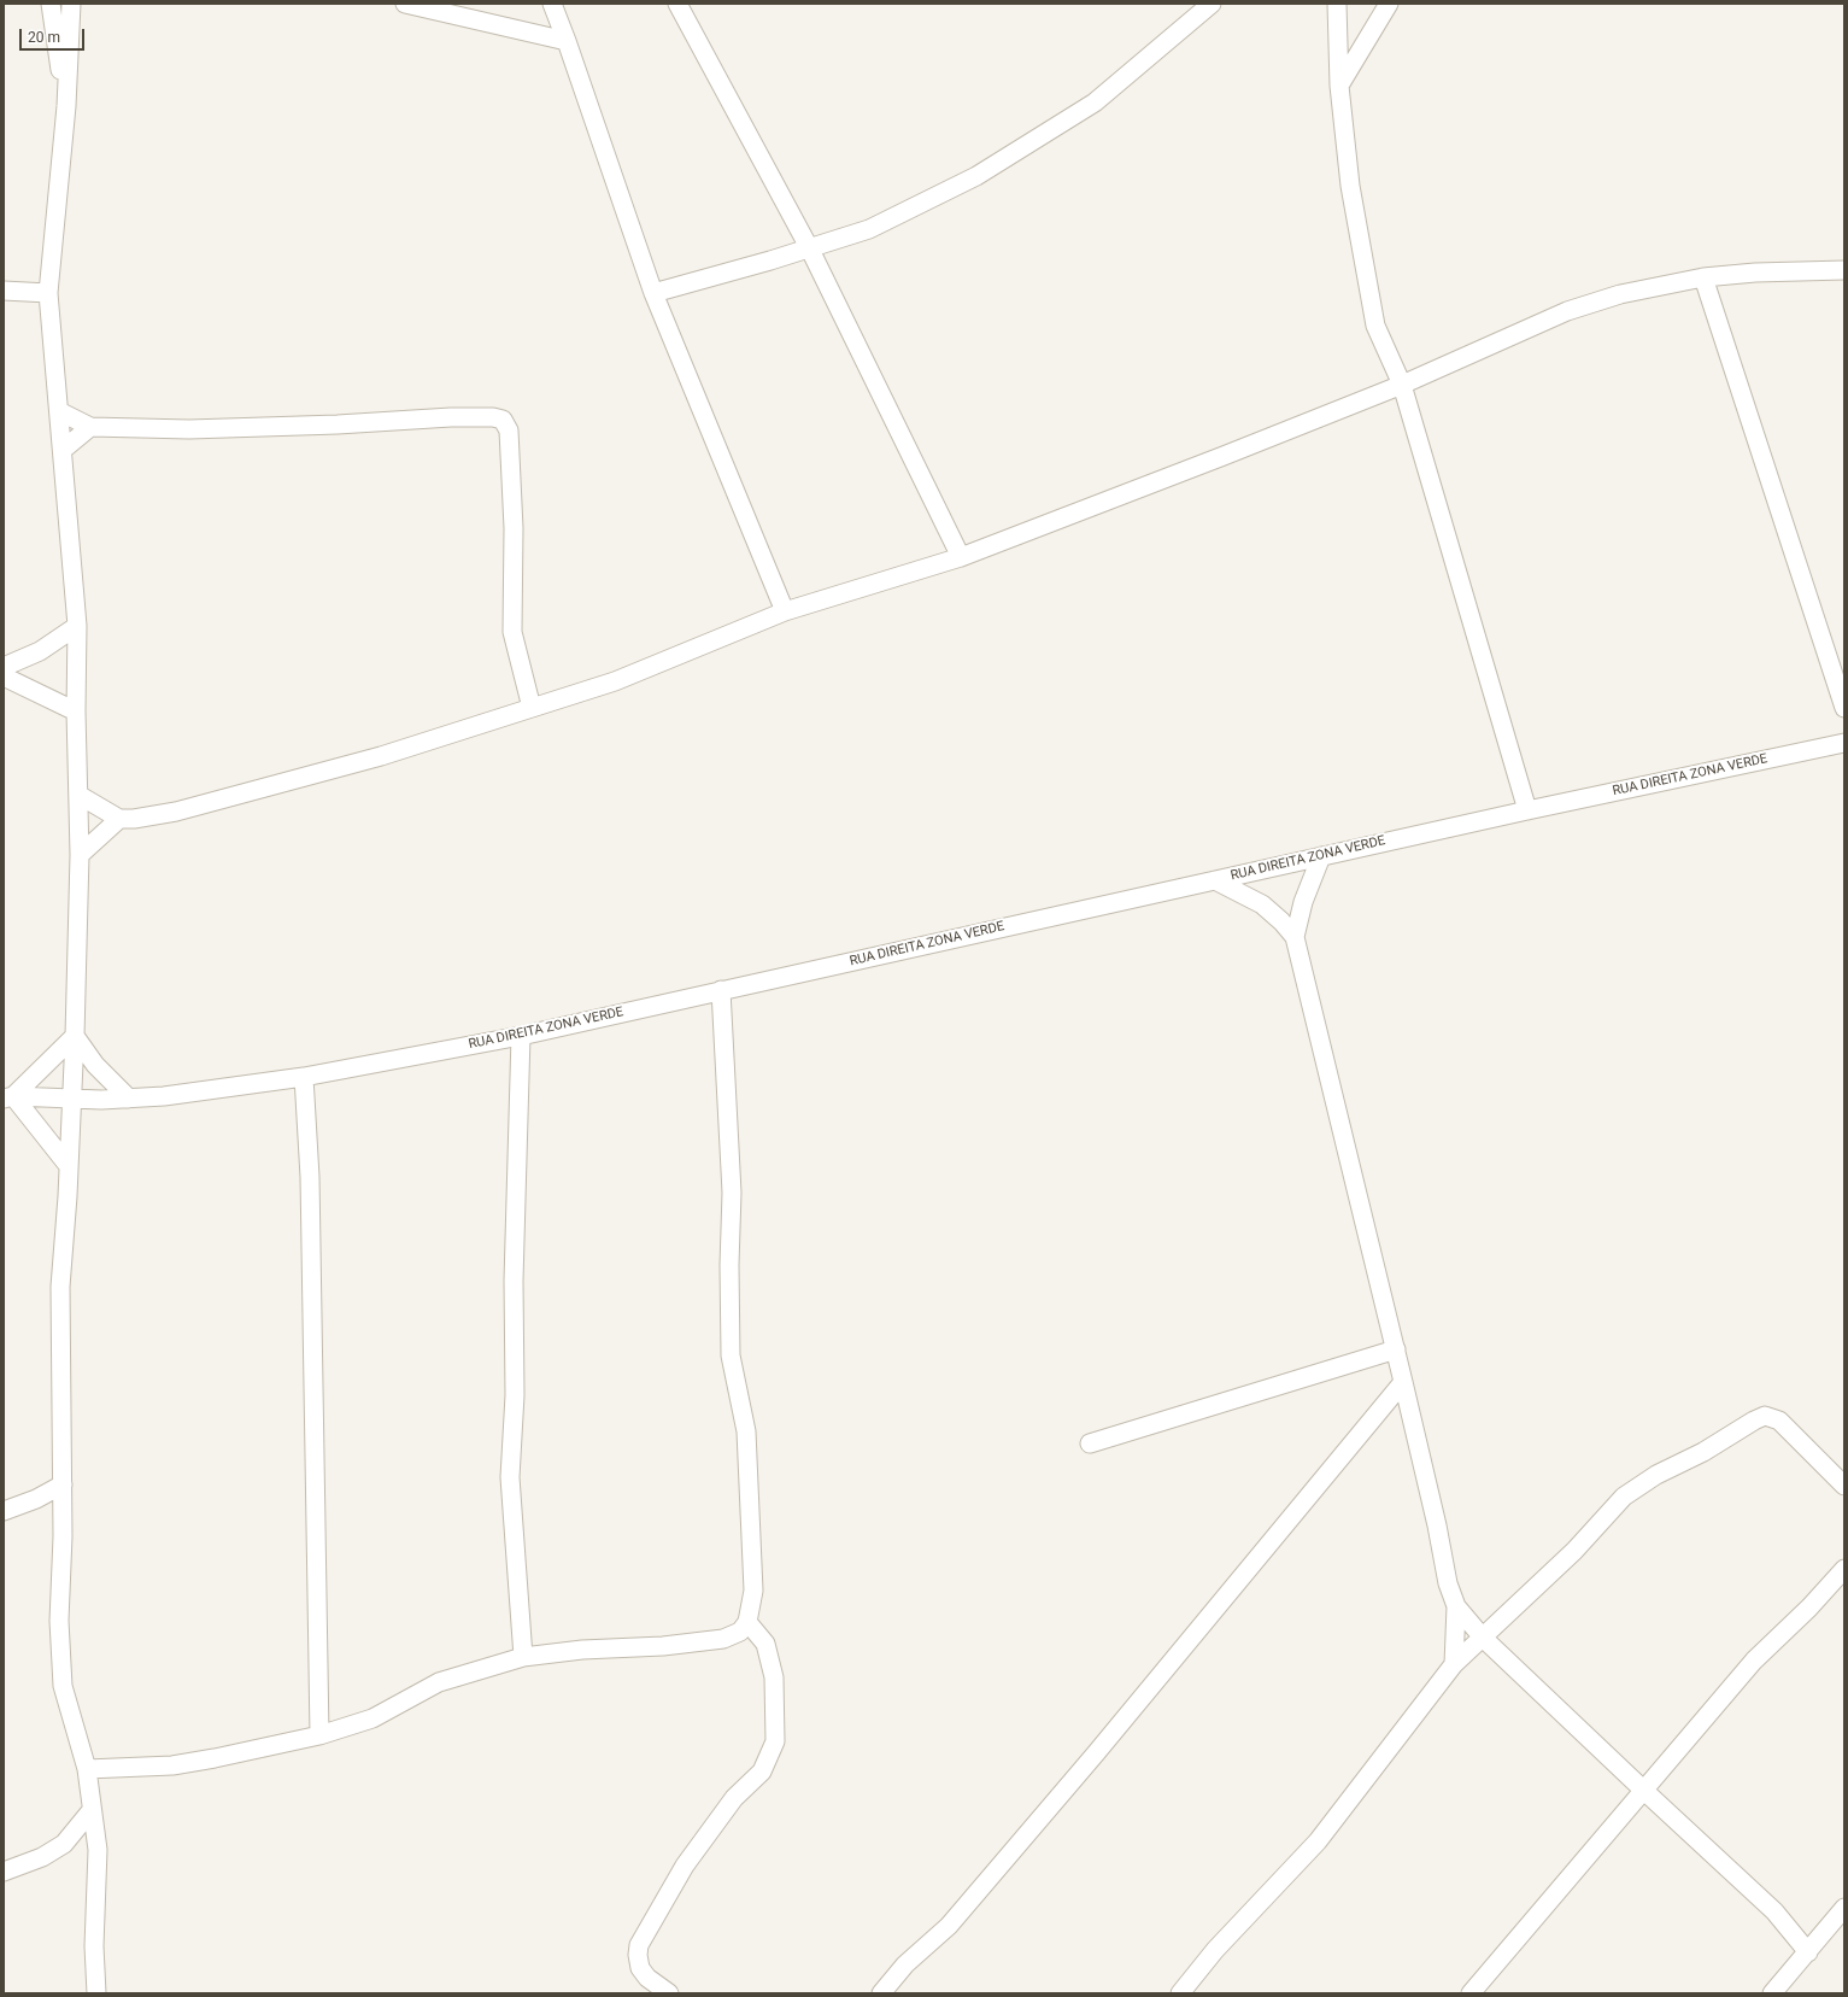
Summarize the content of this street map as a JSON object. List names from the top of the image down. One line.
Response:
{"streets":{"street":["RUA DIREITA ZONA VERDE"]},"scale_bar":"20 m"}
